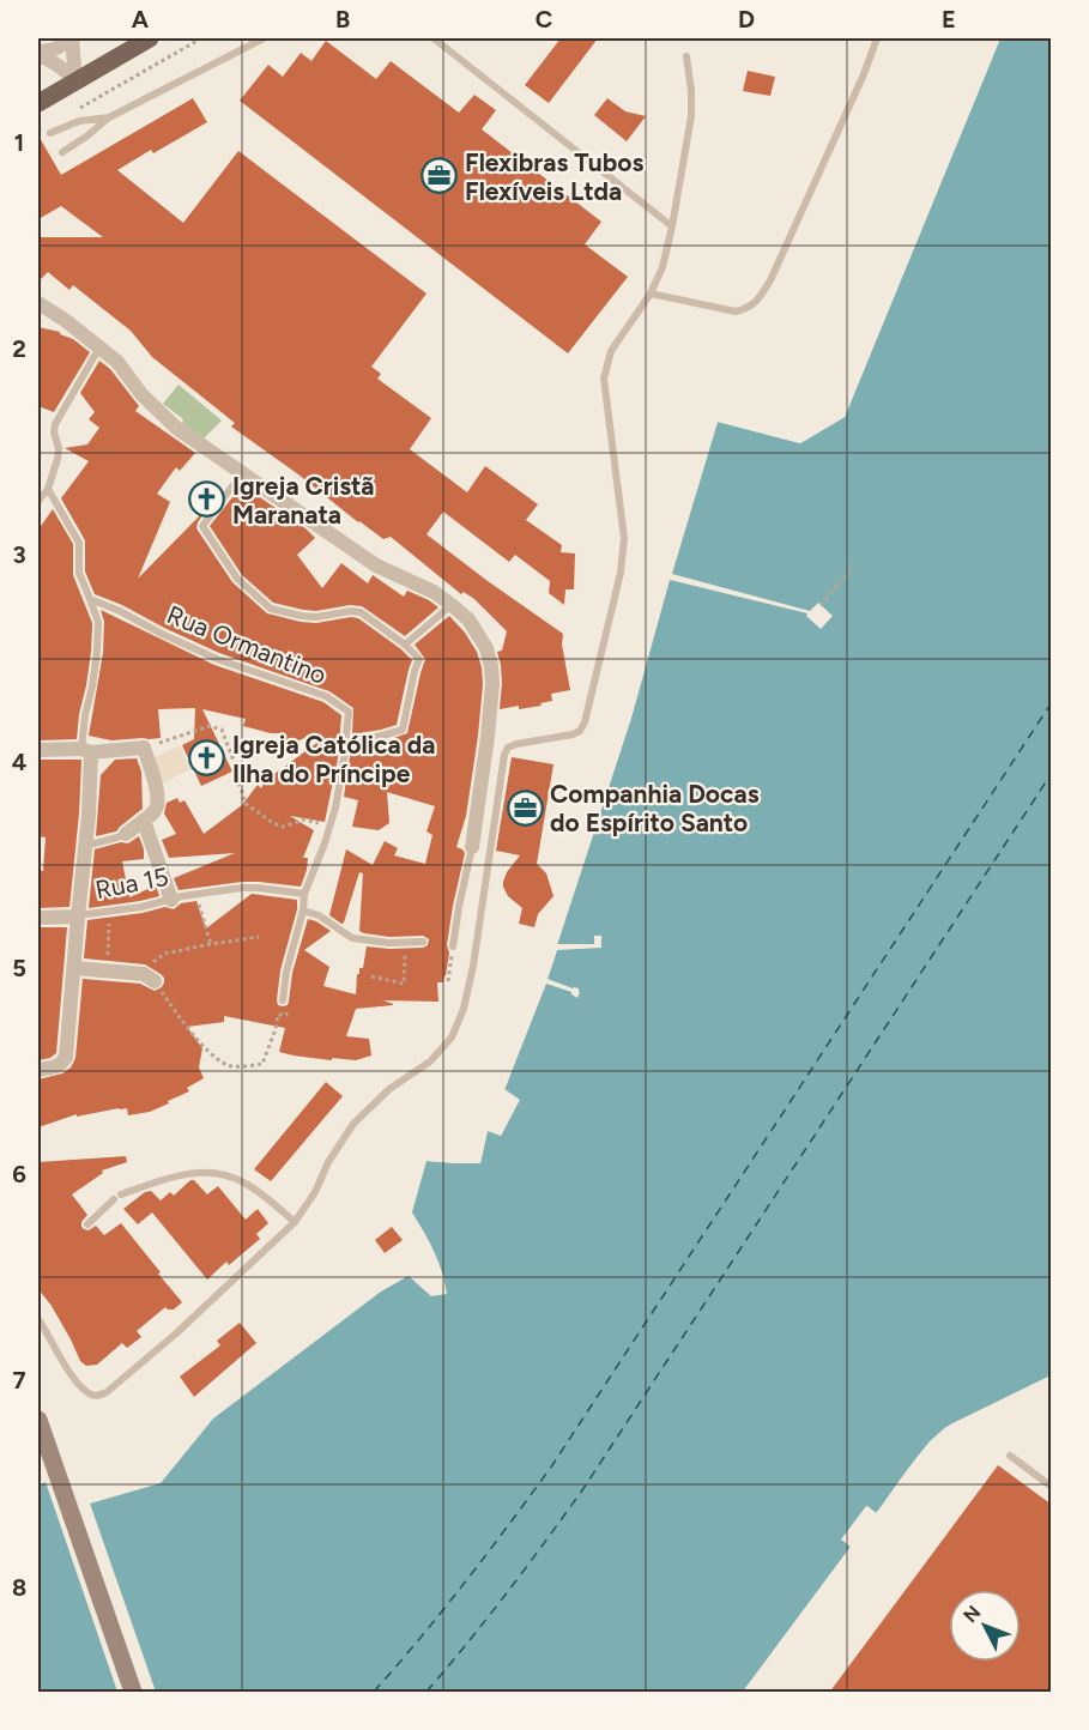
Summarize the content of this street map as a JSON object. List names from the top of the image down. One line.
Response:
{"streets":{"lane":["Rua Ormantino","Rua 15"]},"places":{"office":["Flexibras Tubos Flexíveis Ltda","Companhia Docas do Espírito Santo"],"church":["Igreja Cristã Maranata","Igreja Católica da Ilha do Príncipe"]},"north":"top left","grid":{"columns":["A","B","C","D","E"],"rows":["1","2","3","4","5","6","7","8"]}}
